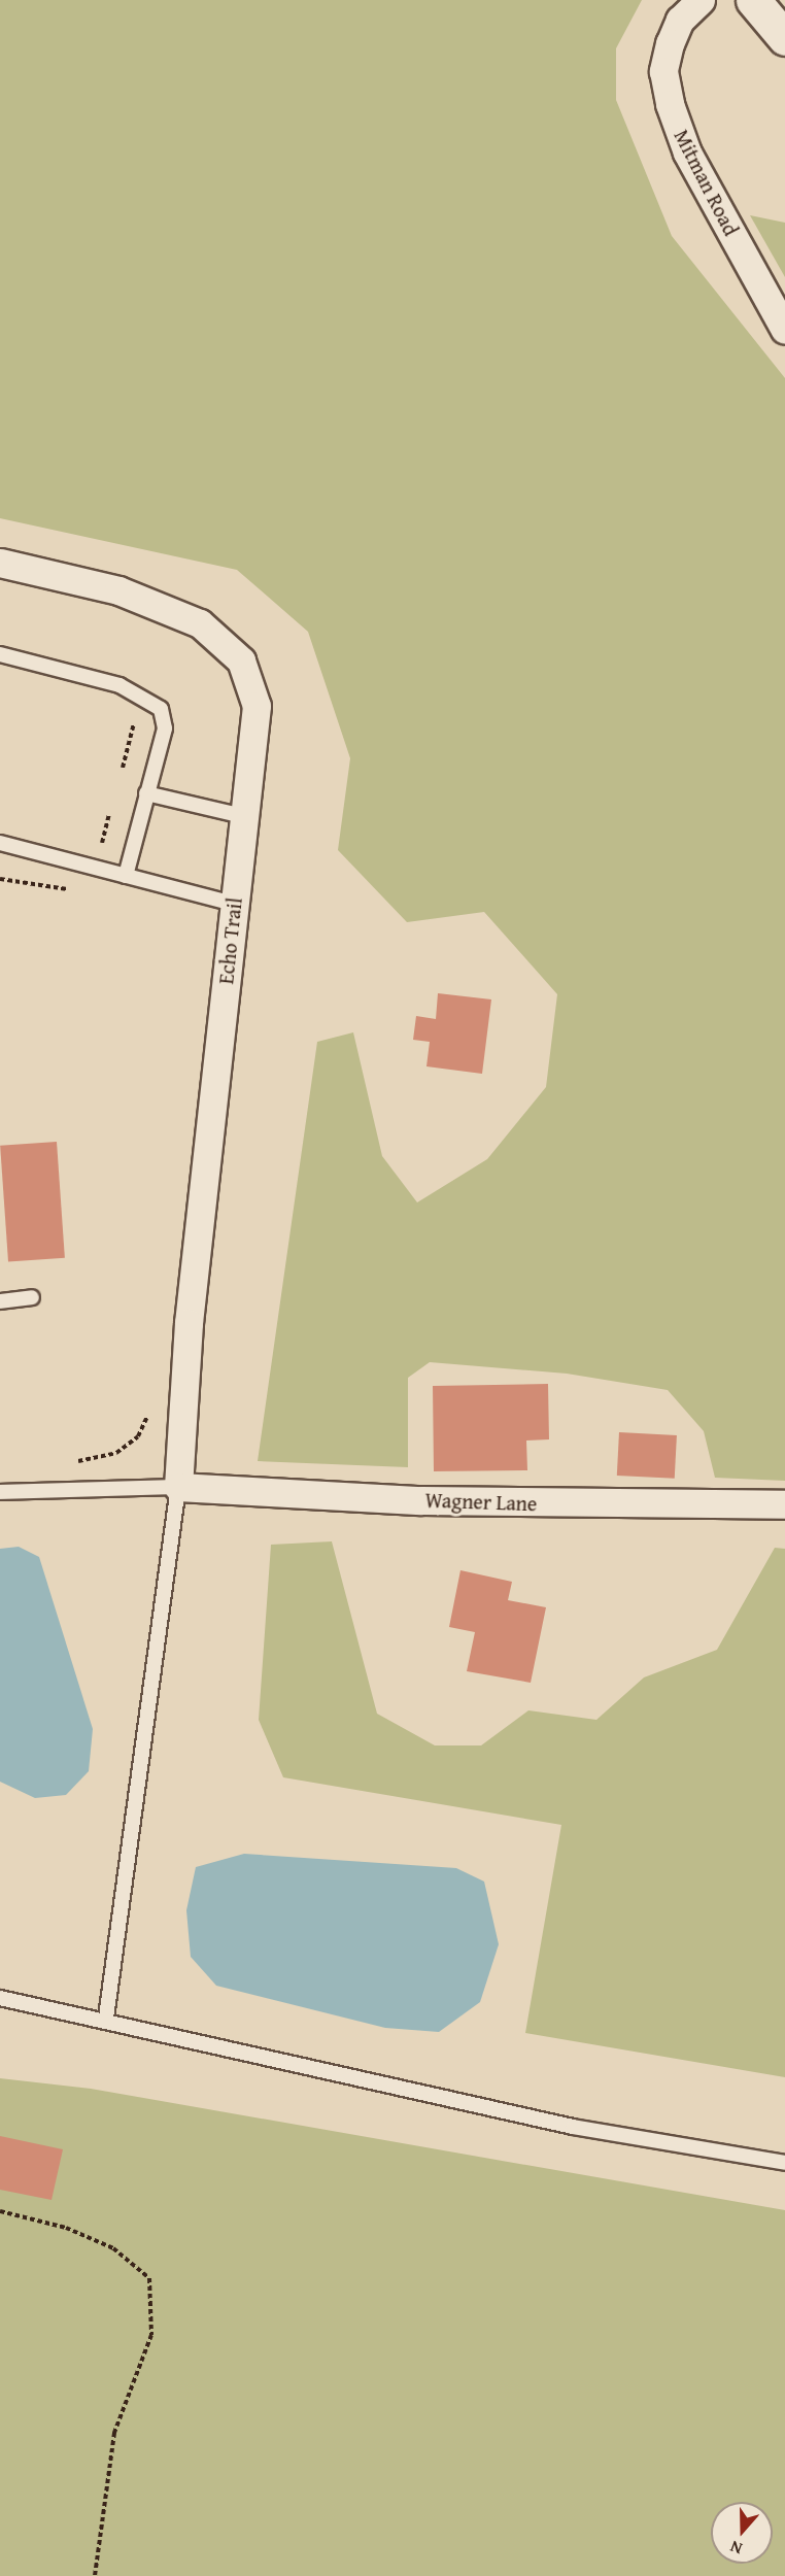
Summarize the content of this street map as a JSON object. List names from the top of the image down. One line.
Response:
{"streets":{"street":["Mitman Road","Echo Trail","Wagner Lane"]},"crossings":[["Echo Trail","Wagner Lane"]],"north":"bottom"}
